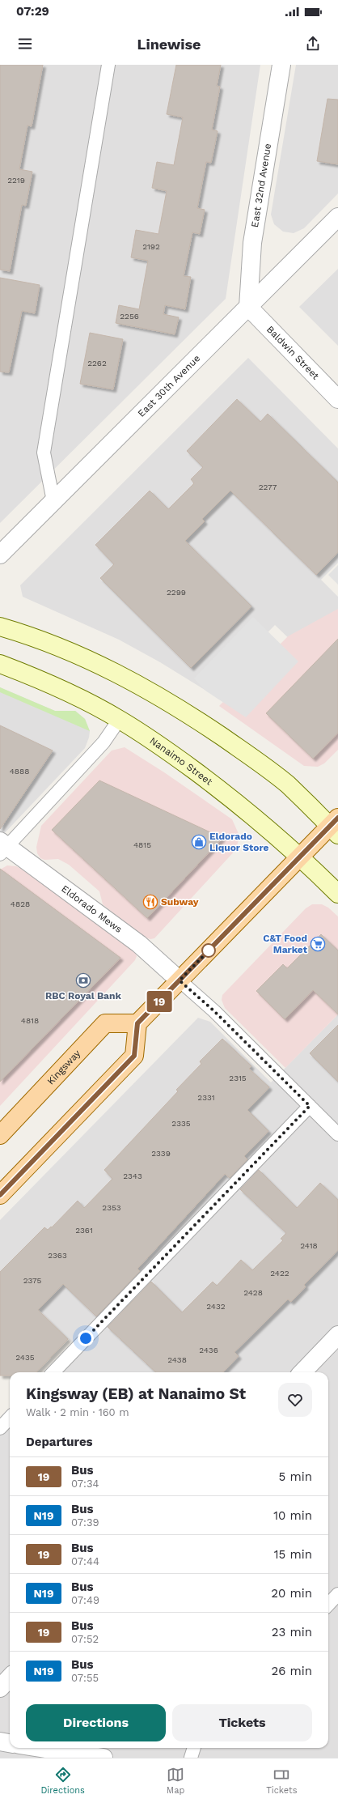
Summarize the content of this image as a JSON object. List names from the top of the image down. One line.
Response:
{"streets":{"main road":["Kingsway"],"street":["East 32nd Avenue","Baldwin Street","East 30th Avenue","Nanaimo Street","Eldorado Mews"]},"crossings":[["East 32nd Avenue","Baldwin Street"],["East 32nd Avenue","East 30th Avenue"],["Baldwin Street","East 30th Avenue"]],"places":{"shop":["Eldorado Liquor Store"],"restaurant":["Subway"],"supermarket":["C&T Food Market"],"bank":["RBC Royal Bank"]},"lines":["bus line 19"],"house_numbers":["2219","2192","2256","2262","2277","2299","4888","4815","4828","4818","2315","2331","2335","2339","2343","2353","2361","2418","2363","2422","2375","2428","2432","2436","2435","2438"],"page":{"status":"07:29","header":"Linewise","on_map":"19","heading":[["Kingsway (EB) at Nanaimo St","Walk · 2 min · 160 m"],"Departures"],"list":[{"mark":"19","name":"Bus","note":"07:34","value":"5 min"},{"mark":"N19","name":"Bus","note":"07:39","value":"10 min"},{"mark":"19","name":"Bus","note":"07:44","value":"15 min"},{"mark":"N19","name":"Bus","note":"07:49","value":"20 min"},{"mark":"19","name":"Bus","note":"07:52","value":"23 min"},{"mark":"N19","name":"Bus","note":"07:55","value":"26 min"}],"buttons":["Directions","Tickets"],"tabs":["Directions","Map","Tickets"]}}
